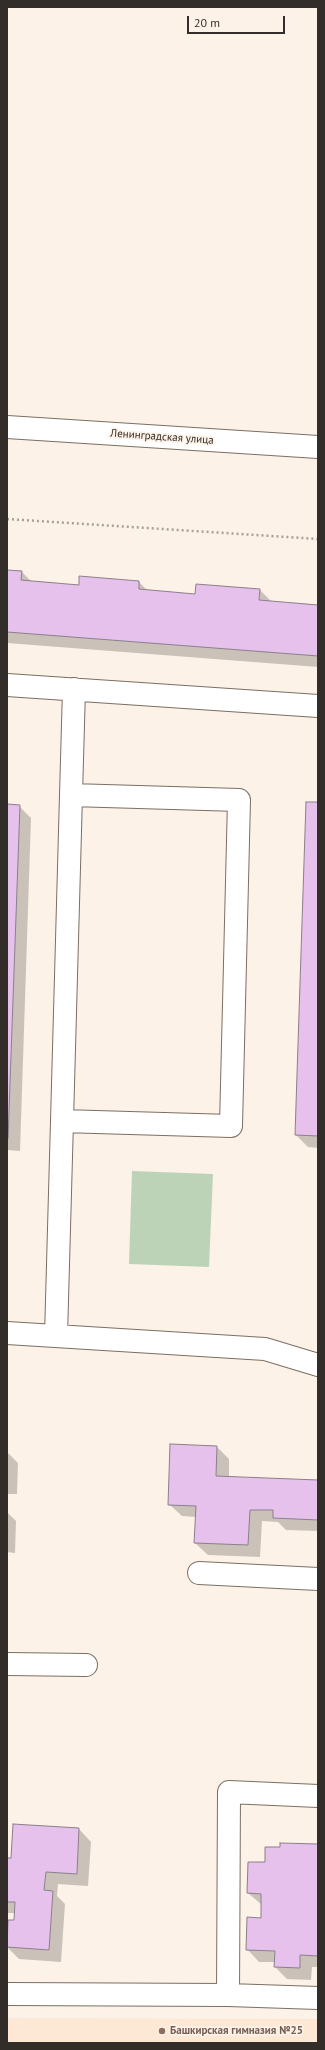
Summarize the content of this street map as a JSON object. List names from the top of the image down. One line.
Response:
{"streets":{"street":["Ленинградская улица"]},"places":["Башкирская гимназия №25"],"scale_bar":"20 m"}
